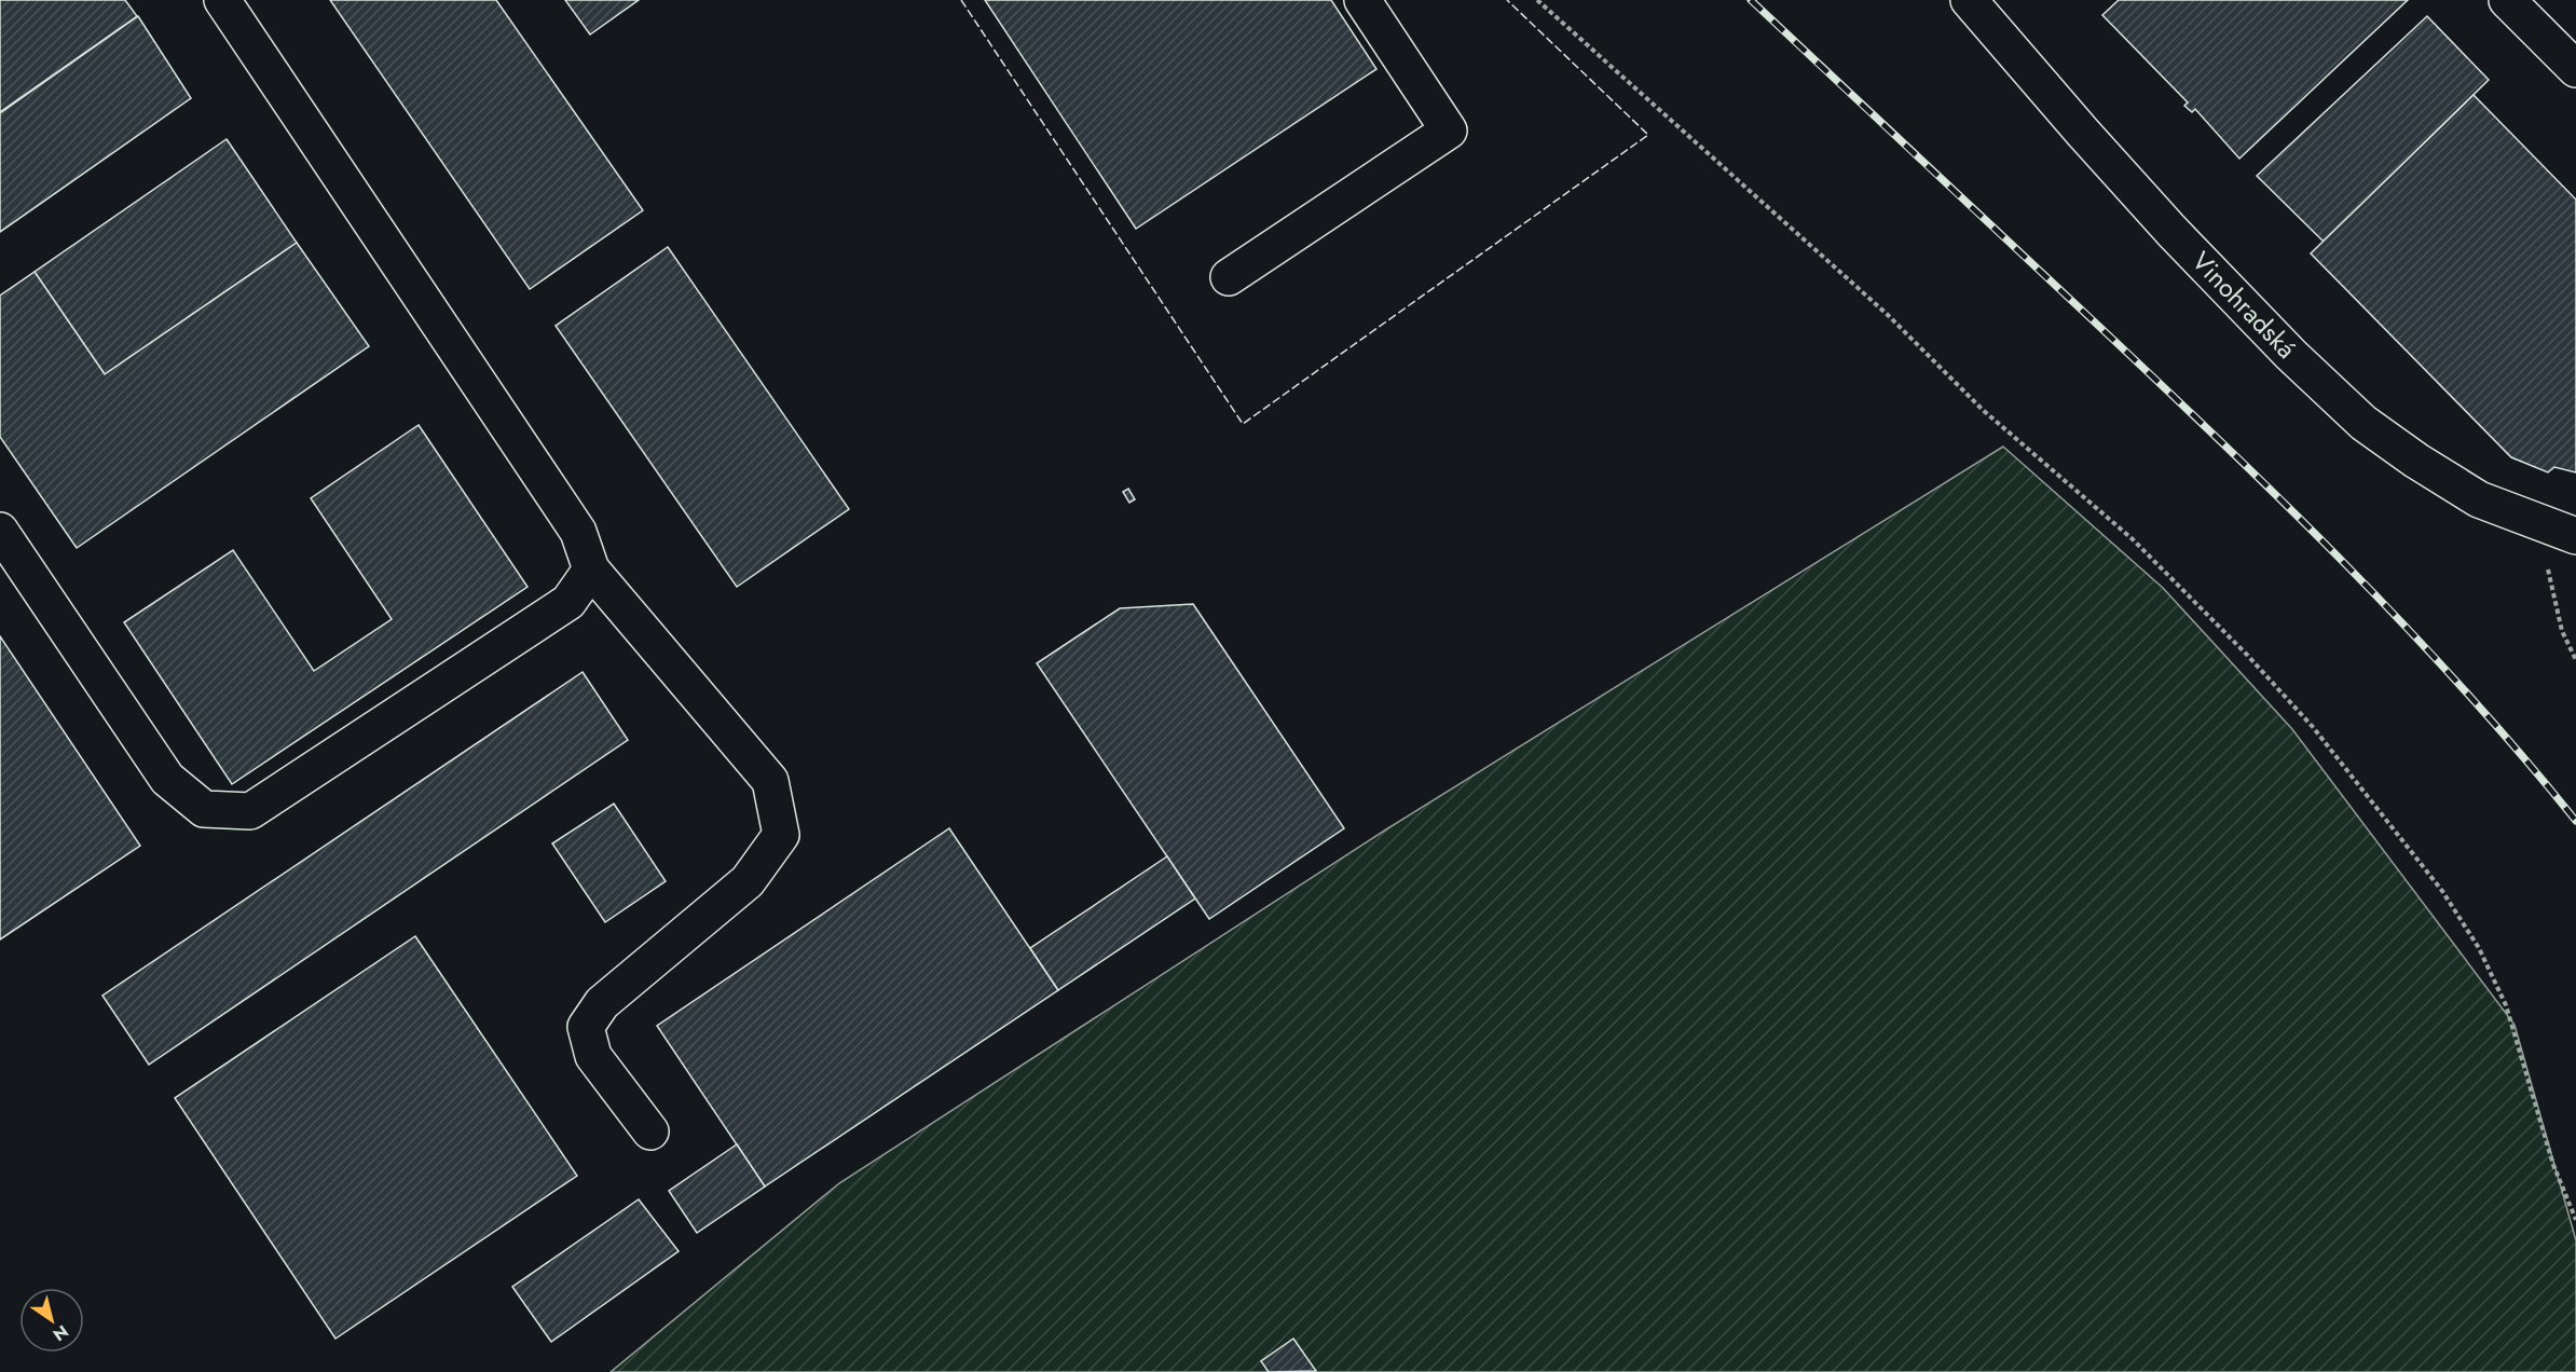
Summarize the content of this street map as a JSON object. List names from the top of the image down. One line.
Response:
{"streets":{"street":["Vinohradská"]},"north":"bottom right"}
